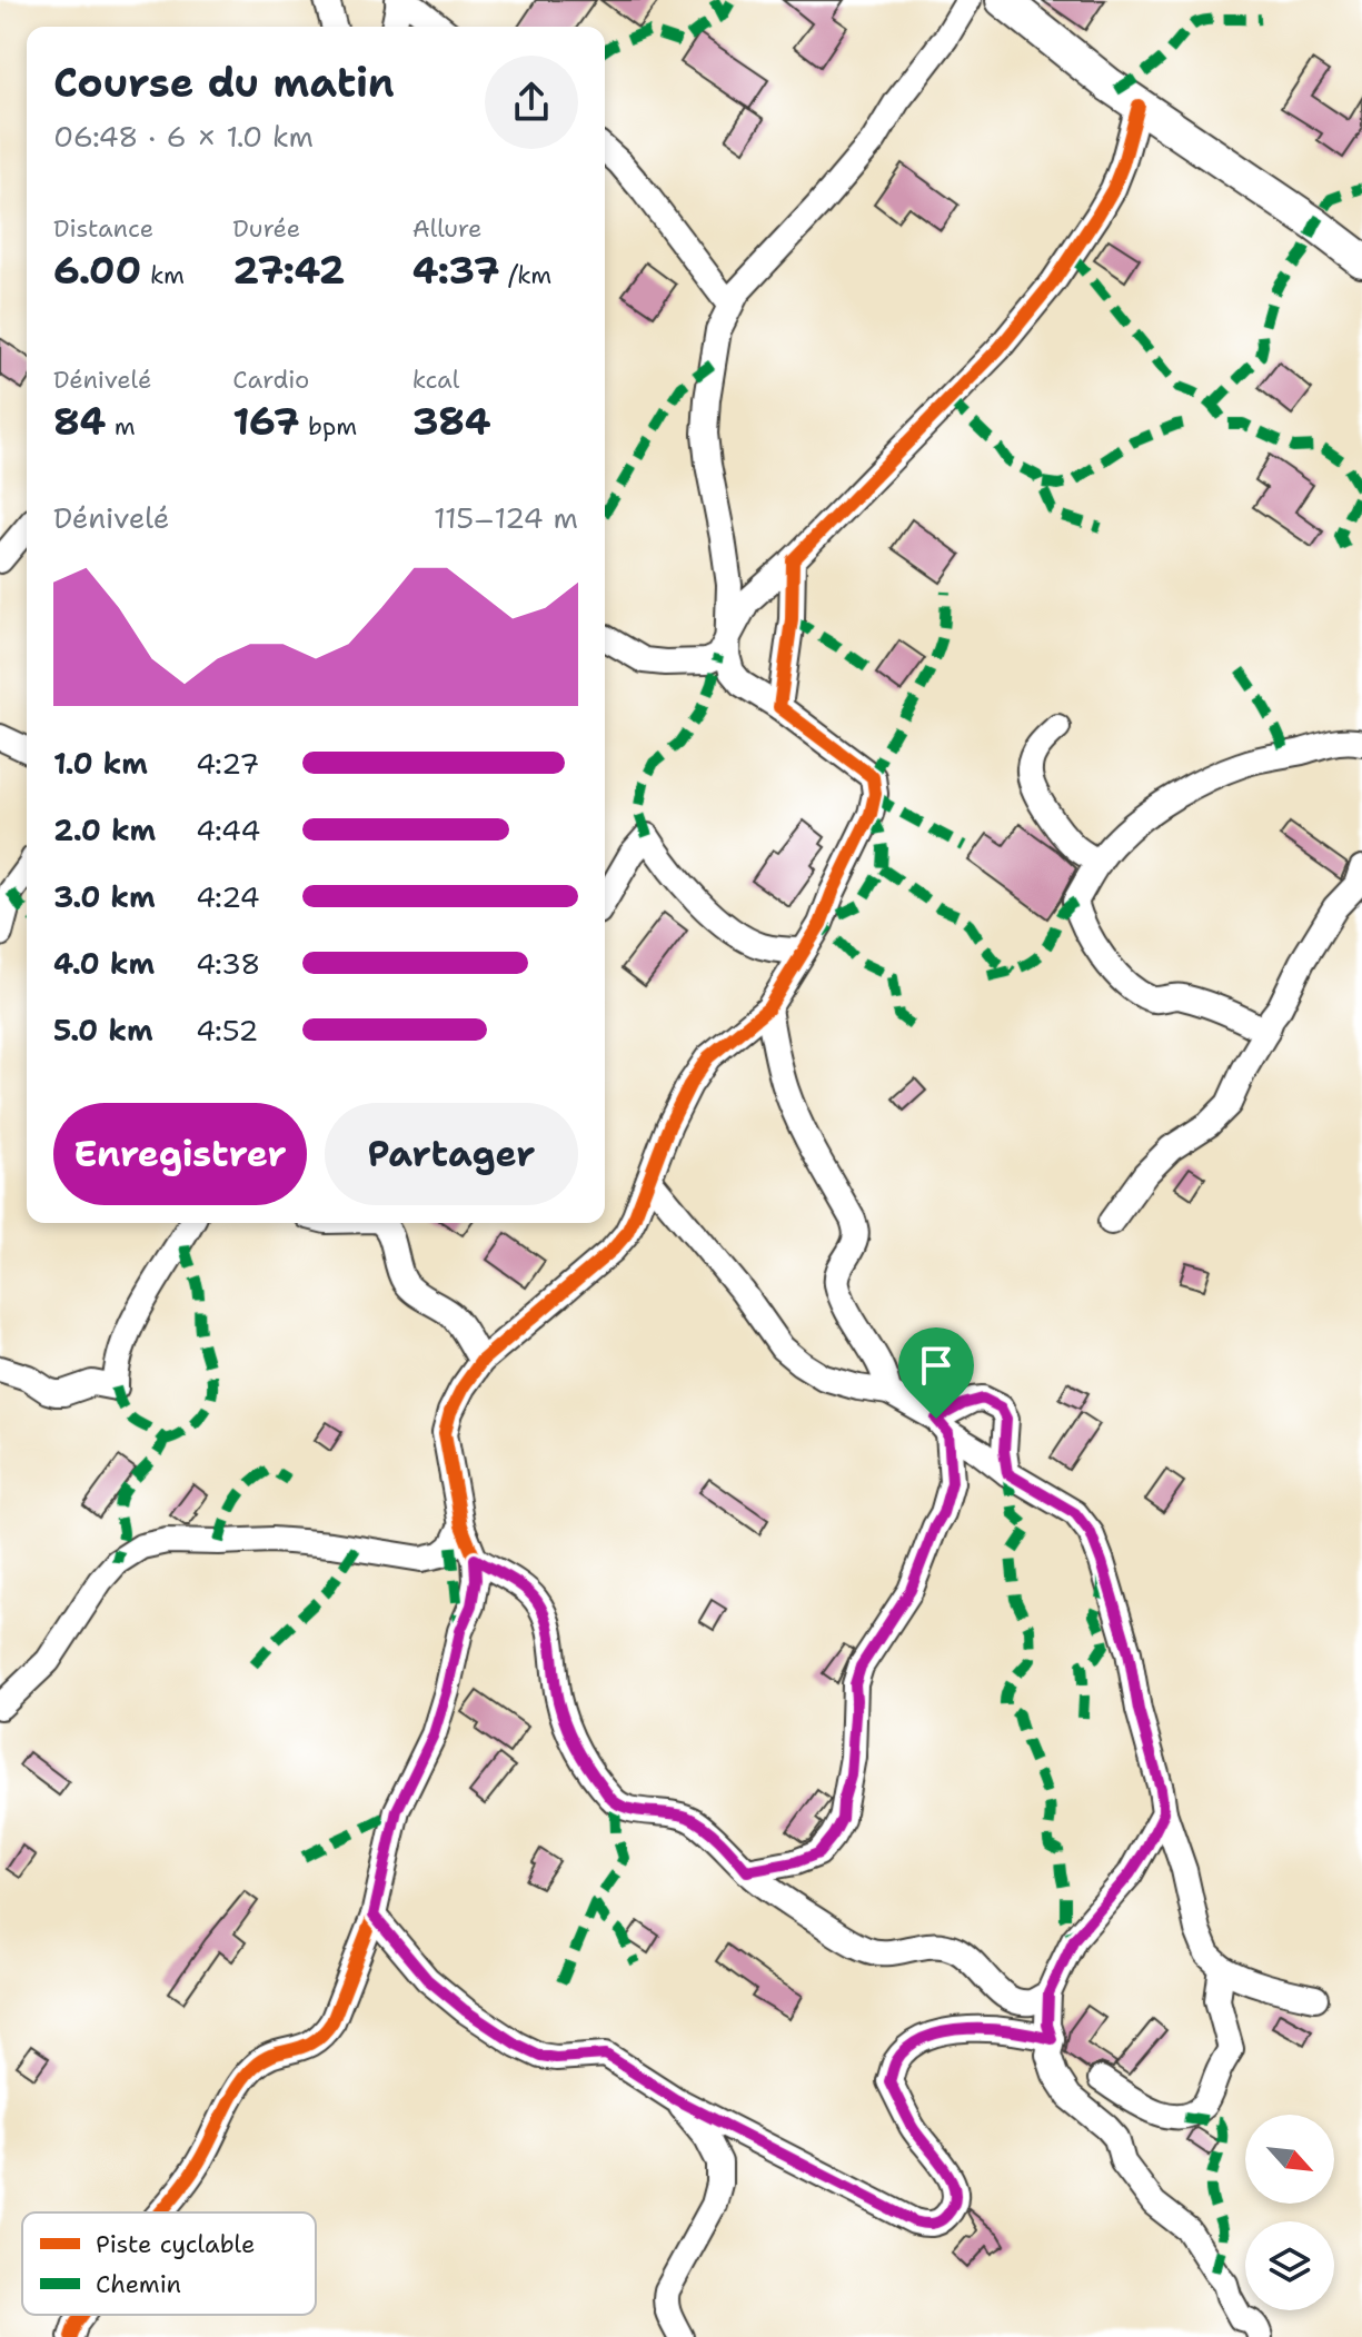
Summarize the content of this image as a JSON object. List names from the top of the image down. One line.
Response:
{"legend":["Piste cyclable","Chemin"],"north":"bottom right","page":{"heading":["Course du matin","06:48 · 6 × 1.0 km"],"stats":[["Distance","6.00 km"],["Durée","27:42"],["Allure","4:37 /km"],["Dénivelé","84 m"],["Cardio","167 bpm"],["kcal","384"]],"chart":["Dénivelé","115–124 m"],"list":[{"name":"1.0 km","note":"4:27"},{"name":"2.0 km","note":"4:44"},{"name":"3.0 km","note":"4:24"},{"name":"4.0 km","note":"4:38"},{"name":"5.0 km","note":"4:52"}],"buttons":["Enregistrer","Partager"]}}
